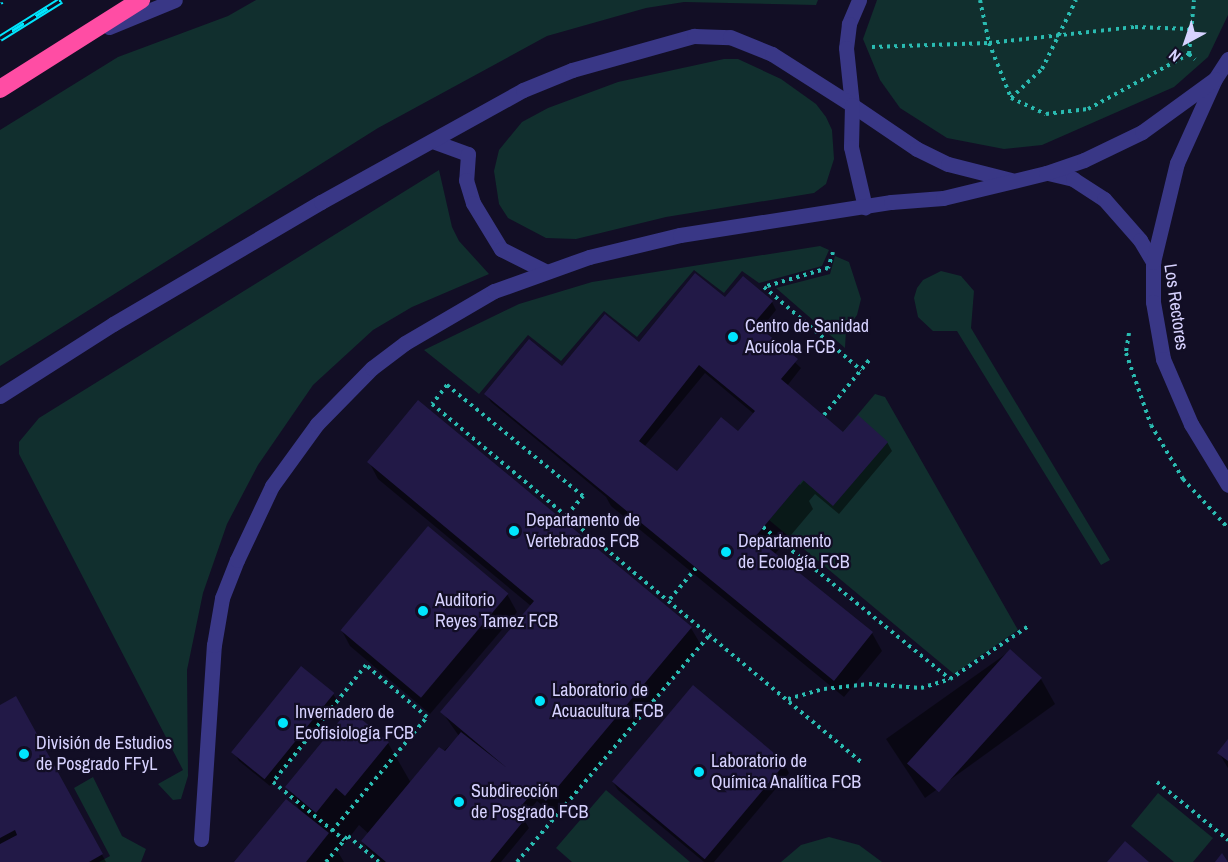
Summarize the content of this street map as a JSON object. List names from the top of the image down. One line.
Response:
{"streets":{"street":["Los Rectores"]},"places":["Centro de Sanidad Acuícola FCB","Departamento de Vertebrados FCB","Departamento de Ecología FCB","Auditorio Reyes Tamez FCB","Laboratorio de Acuacultura FCB","Invernadero de Ecofisiología FCB","División de Estudios de Posgrado FFyL","Laboratorio de Química Analítica FCB","Subdirección de Posgrado FCB"],"north":"bottom left"}
